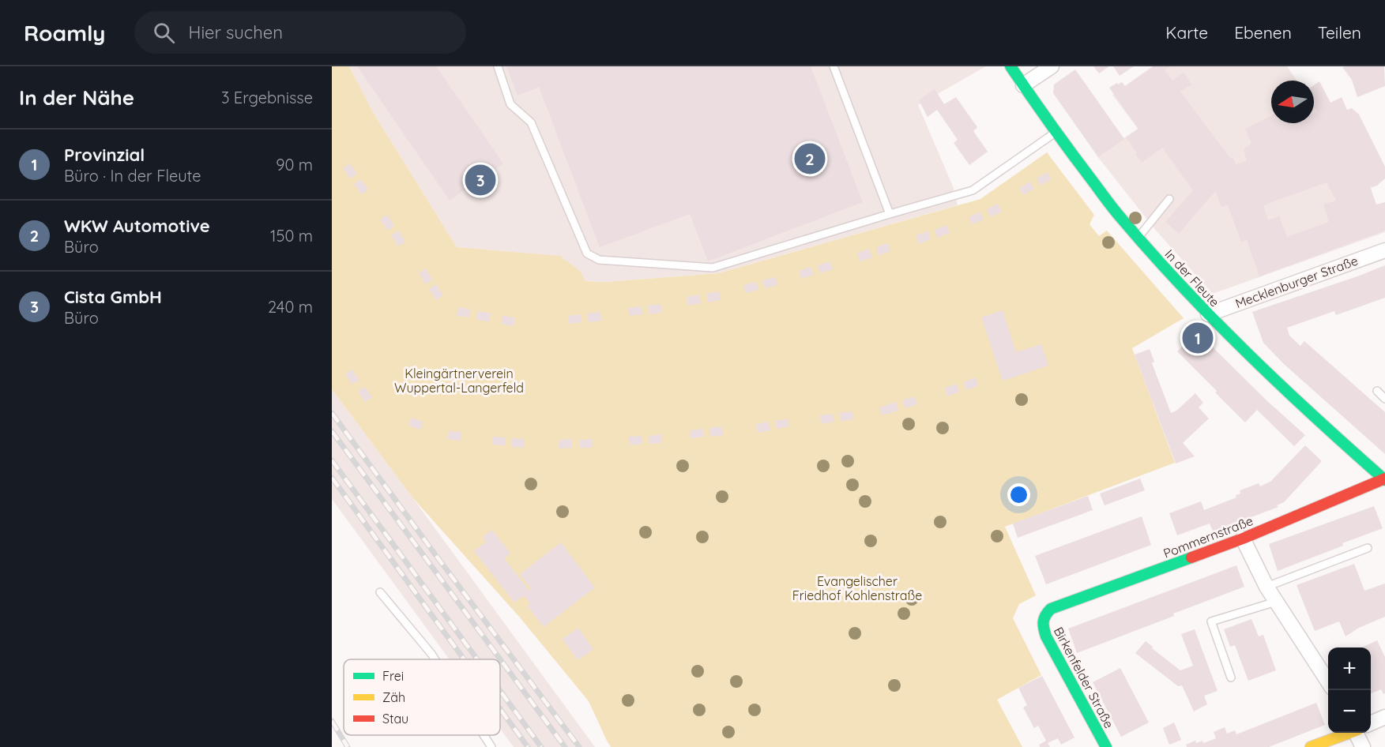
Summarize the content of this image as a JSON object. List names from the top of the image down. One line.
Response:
{"streets":{"street":["In der Fleute","Mecklenburger Straße","Pommernstraße","Birkenfelder Straße"]},"crossings":[["In der Fleute","Mecklenburger Straße"],["In der Fleute","Pommernstraße"],["Pommernstraße","Birkenfelder Straße"]],"parks":["Kleingärtnerverein Wuppertal-Langerfeld","Evangelischer Friedhof Kohlenstraße"],"legend":["Frei","Zäh","Stau"],"north":"left","page":{"header":"Roamly","search":"Hier suchen","nav":["Karte","Ebenen","Teilen"],"heading":["In der Nähe","3 Ergebnisse"],"list":[{"mark":"1","name":"Provinzial","note":"Büro · In der Fleute","value":"90 m"},{"mark":"2","name":"WKW Automotive","note":"Büro","value":"150 m"},{"mark":"3","name":"Cista GmbH","note":"Büro","value":"240 m"}],"pins":["2","3","1"],"map_buttons":["+","−"]}}
